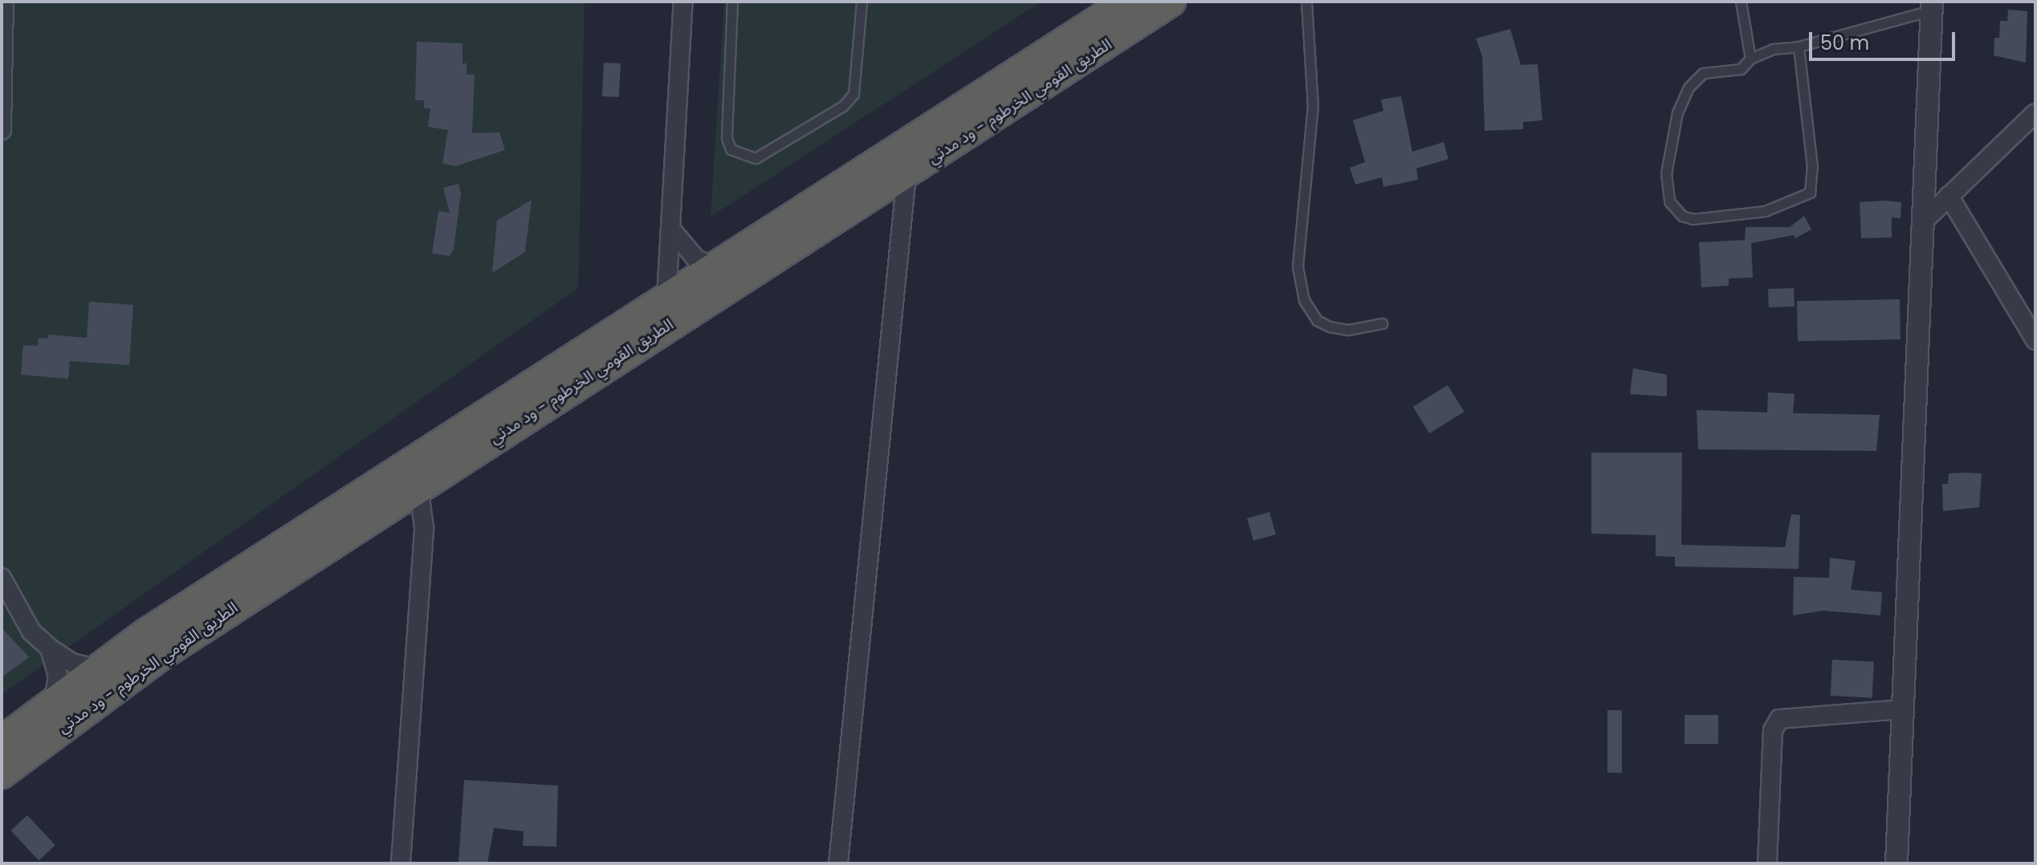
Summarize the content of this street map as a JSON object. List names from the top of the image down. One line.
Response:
{"streets":{"highway":["الطريق القومي الخرطوم - ود مدني"]},"scale_bar":"50 m"}
